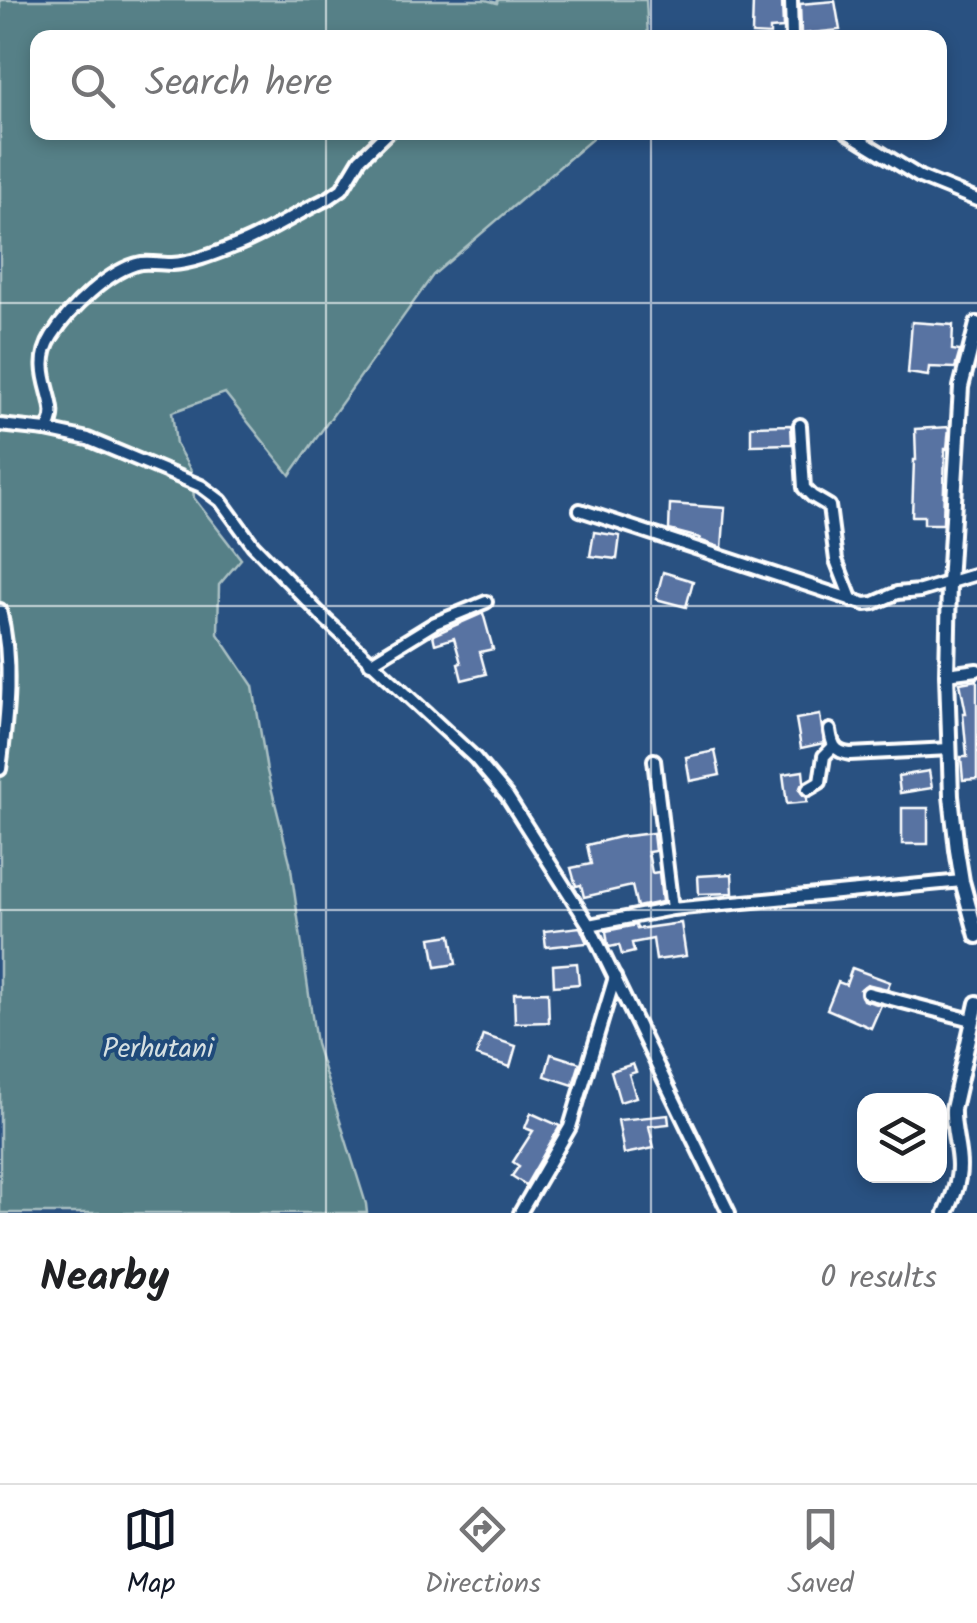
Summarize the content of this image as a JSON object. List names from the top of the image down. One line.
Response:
{"parks":["Perhutani"],"page":{"search":"Search here","heading":["Nearby","0 results"],"nav":["Map","Directions","Saved"]}}
